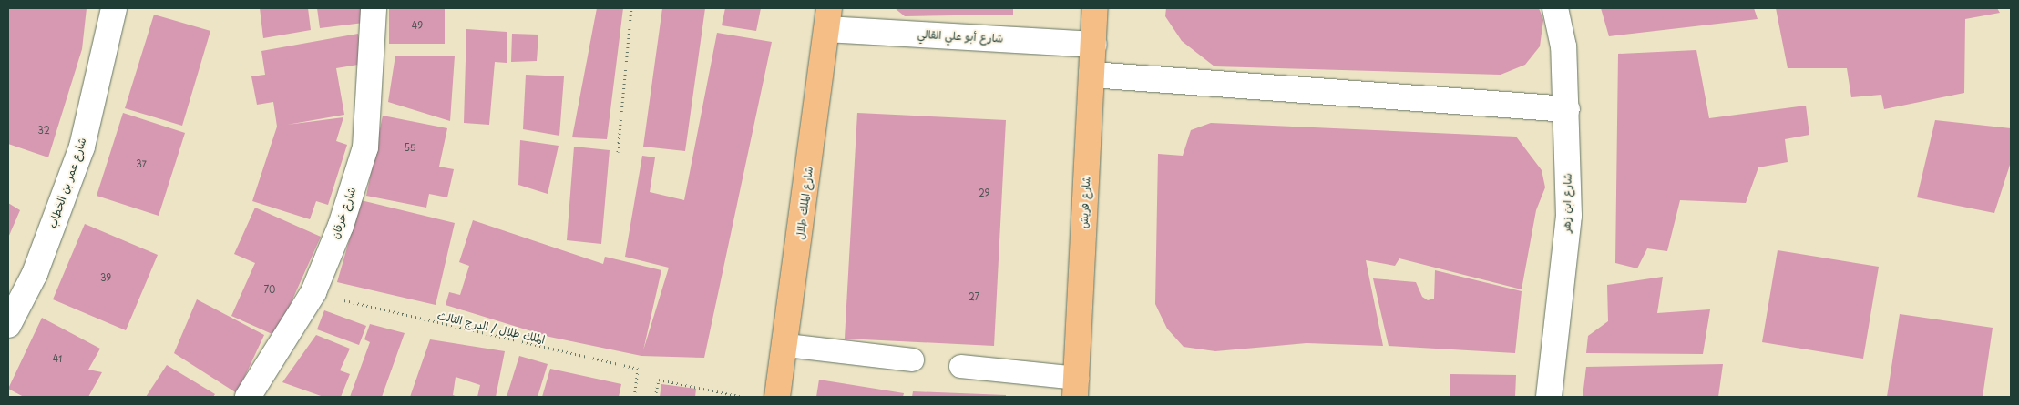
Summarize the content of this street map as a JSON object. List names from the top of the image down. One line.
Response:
{"streets":{"main road":["شارع قريش","شارع الملك طلال"],"street":["شارع أبو علي القالي","شارع عمر بن الخطاب","شارع ابن زهر","شارع خرفان"],"path":["الملك طلال / الدرج الثالث"]},"crossings":[["شارع أبو علي القالي","شارع قريش"],["شارع أبو علي القالي","شارع الملك طلال"],["شارع خرفان","الملك طلال / الدرج الثالث"]],"house_numbers":["49","32","55","37","29","39","70","27","41"]}
